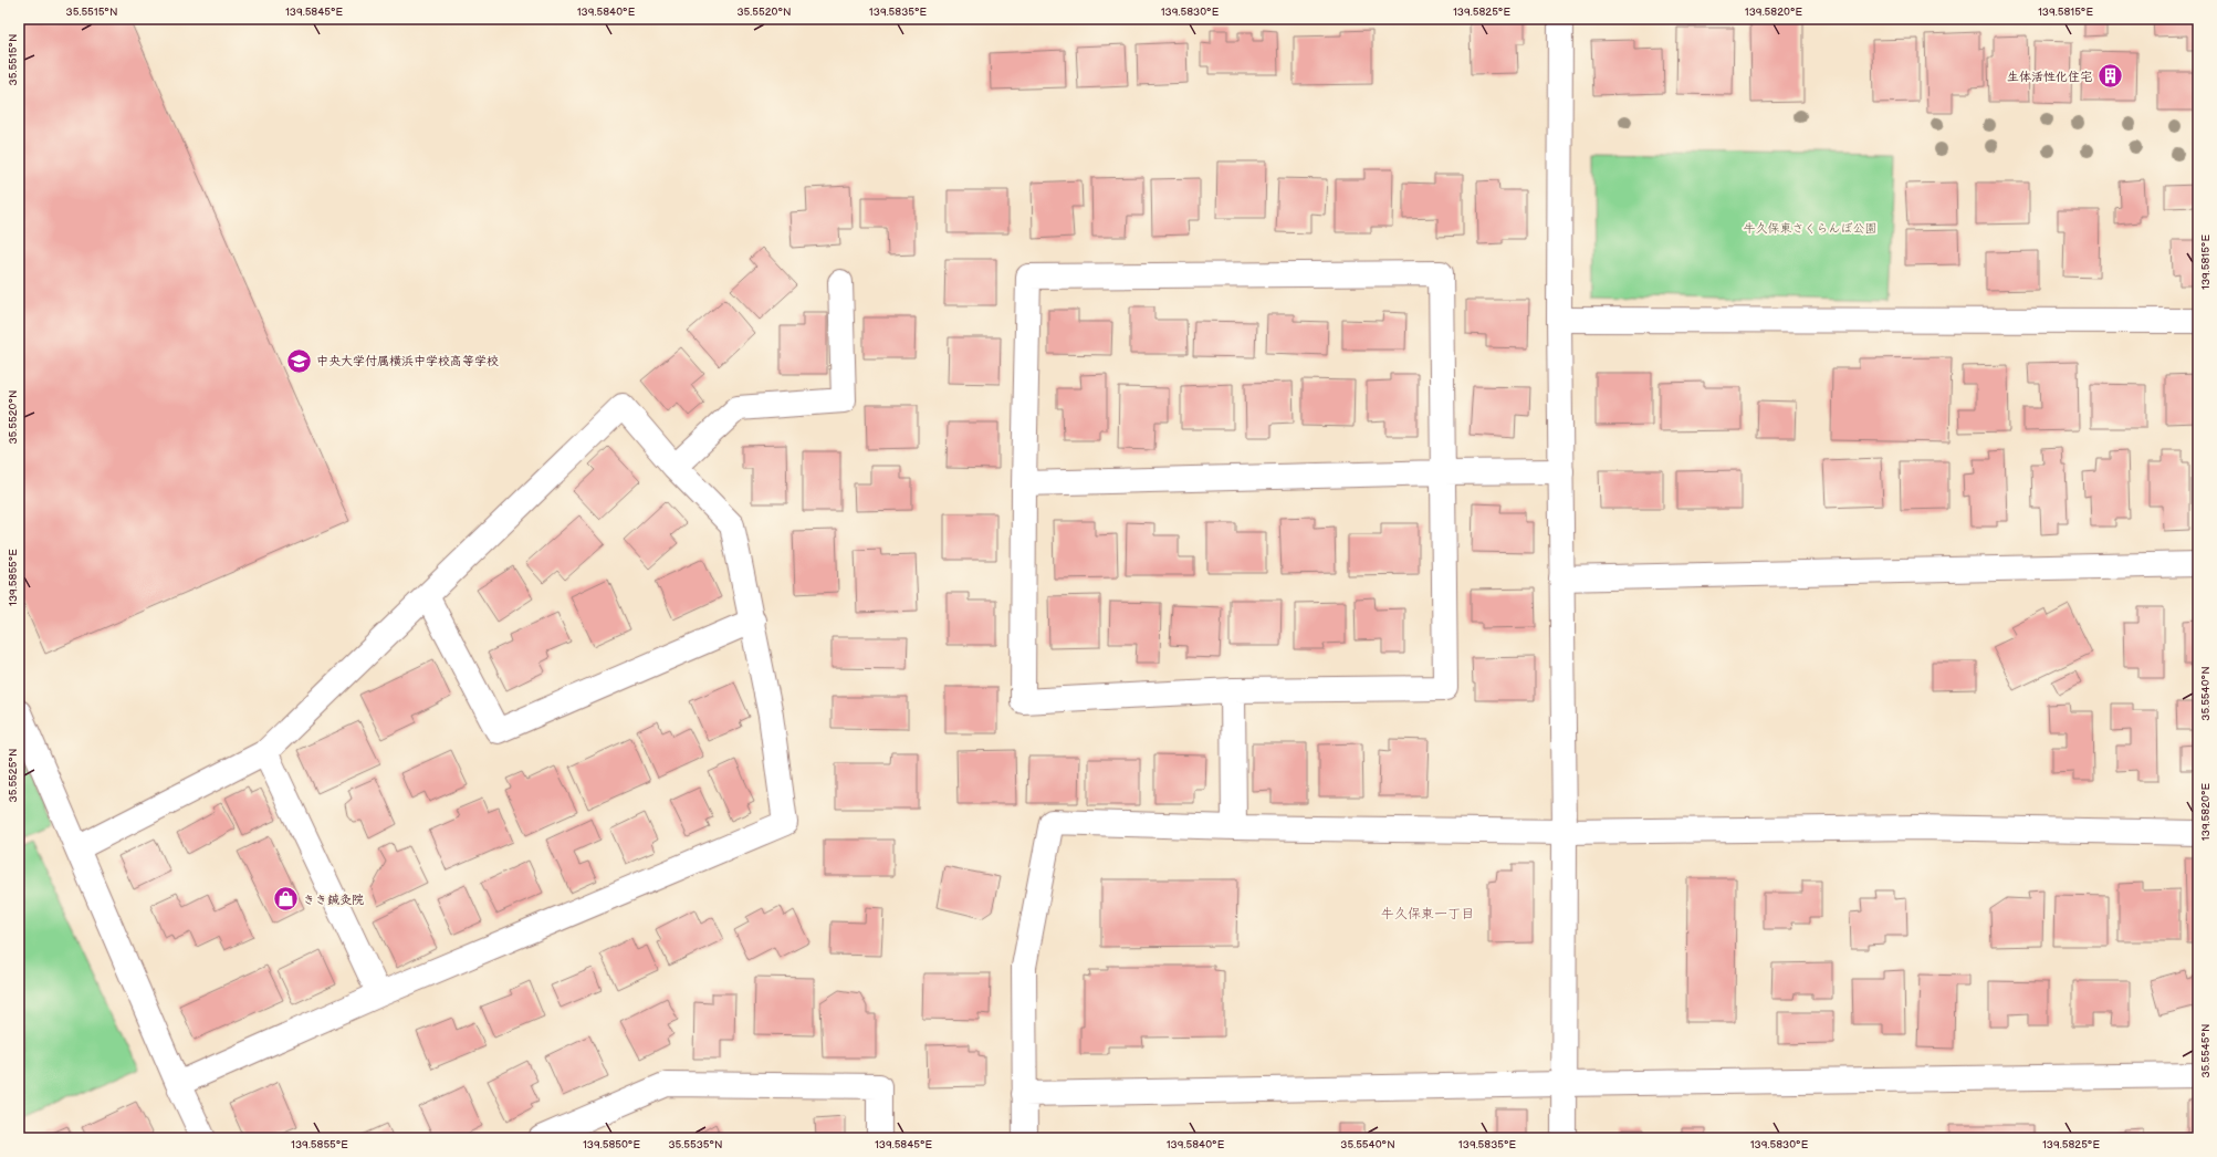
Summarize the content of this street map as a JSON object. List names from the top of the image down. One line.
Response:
{"districts":["牛久保東一丁目"],"parks":["牛久保東さくらんぼ公園"],"places":{"building":["生体活性化住宅"],"school or university":["中央大学付属横浜中学校高等学校"],"shop":["きき鍼灸院"]},"coordinates":["35.5515°N","139.5845°E","139.5840°E","35.5520°N","139.5835°E","139.5830°E","139.5825°E","139.5820°E","139.5815°E","139.5855°E","35.5540°N","35.5525°N","35.5545°N","139.5850°E","35.5535°N"]}
